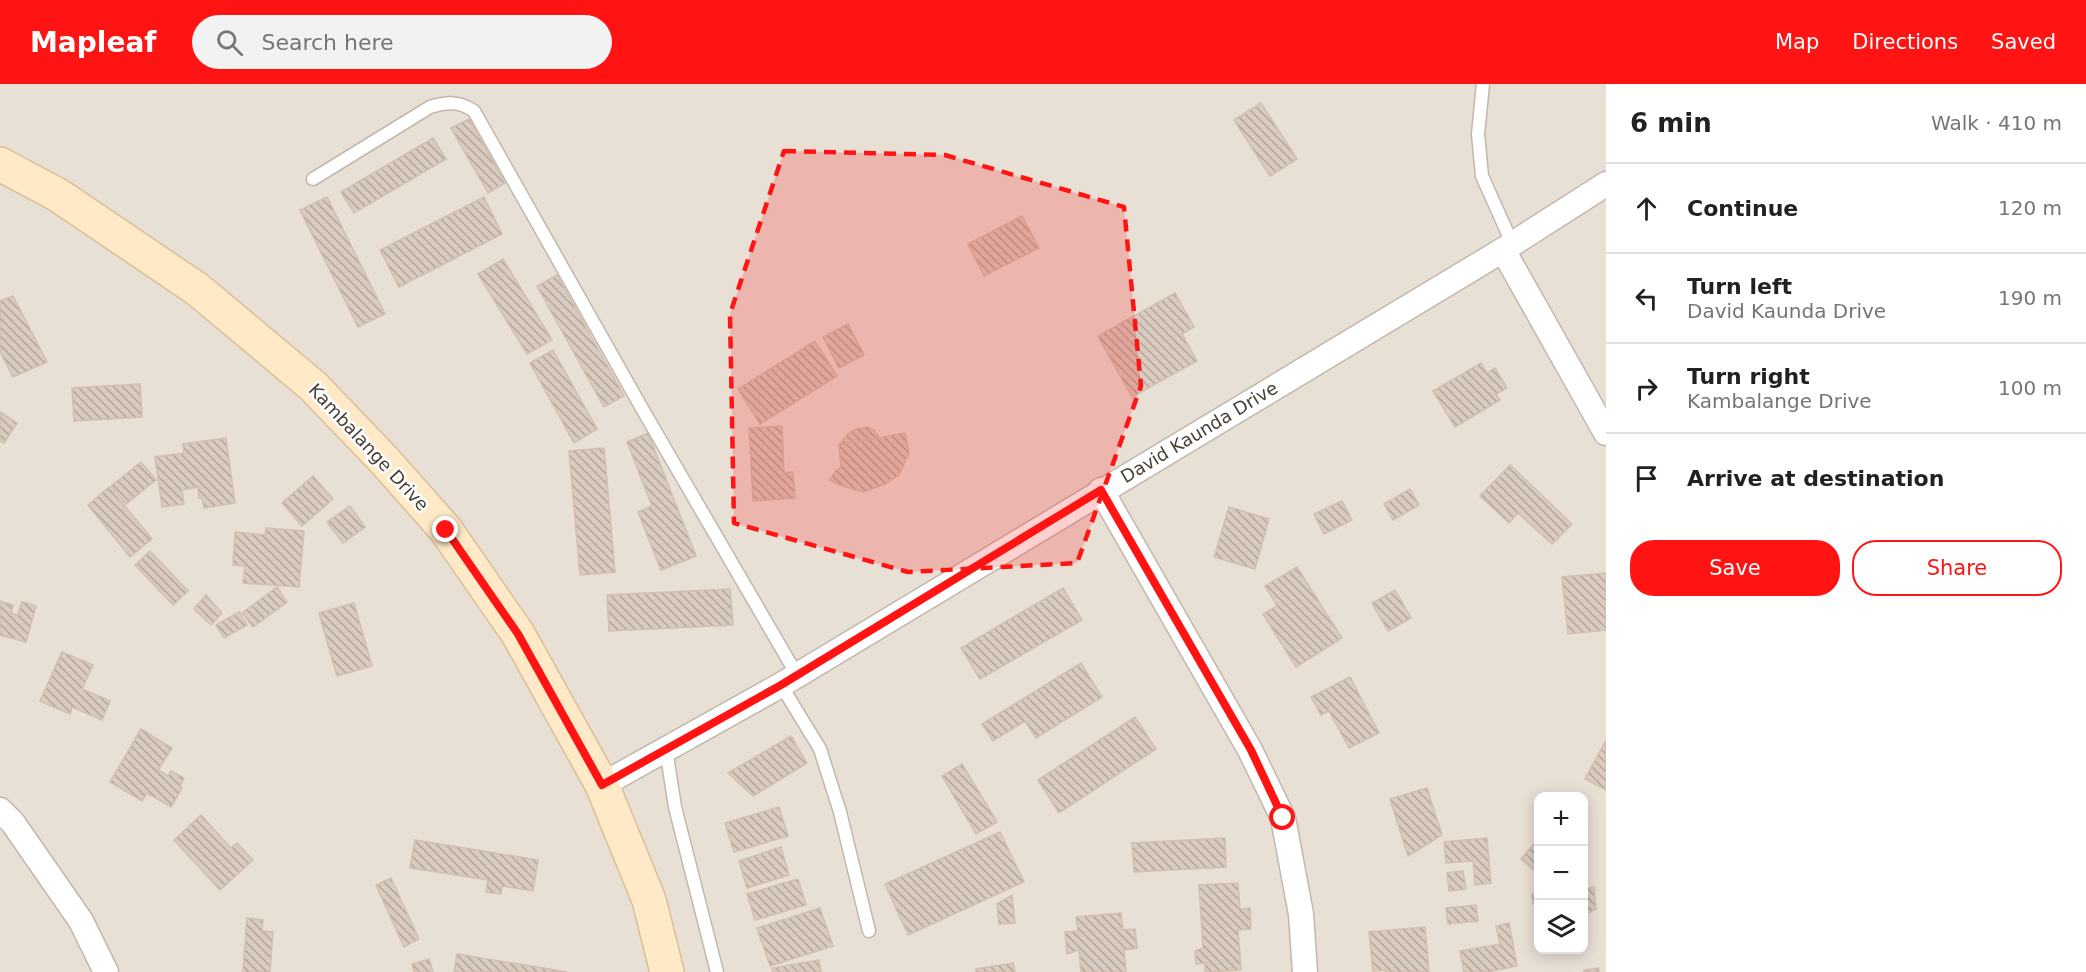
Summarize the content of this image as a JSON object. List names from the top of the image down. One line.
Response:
{"streets":{"street":["David Kaunda Drive","Kambalange Drive"]},"crossings":[["David Kaunda Drive","Kambalange Drive"]],"page":{"header":"Mapleaf","search":"Search here","nav":["Map","Directions","Saved"],"heading":["6 min","Walk · 410 m"],"list":[["Continue","120 m"],["Turn left","David Kaunda Drive","190 m"],["Turn right","Kambalange Drive","100 m"],"Arrive at destination"],"buttons":["Save","Share"],"map_buttons":["+","−"]}}
